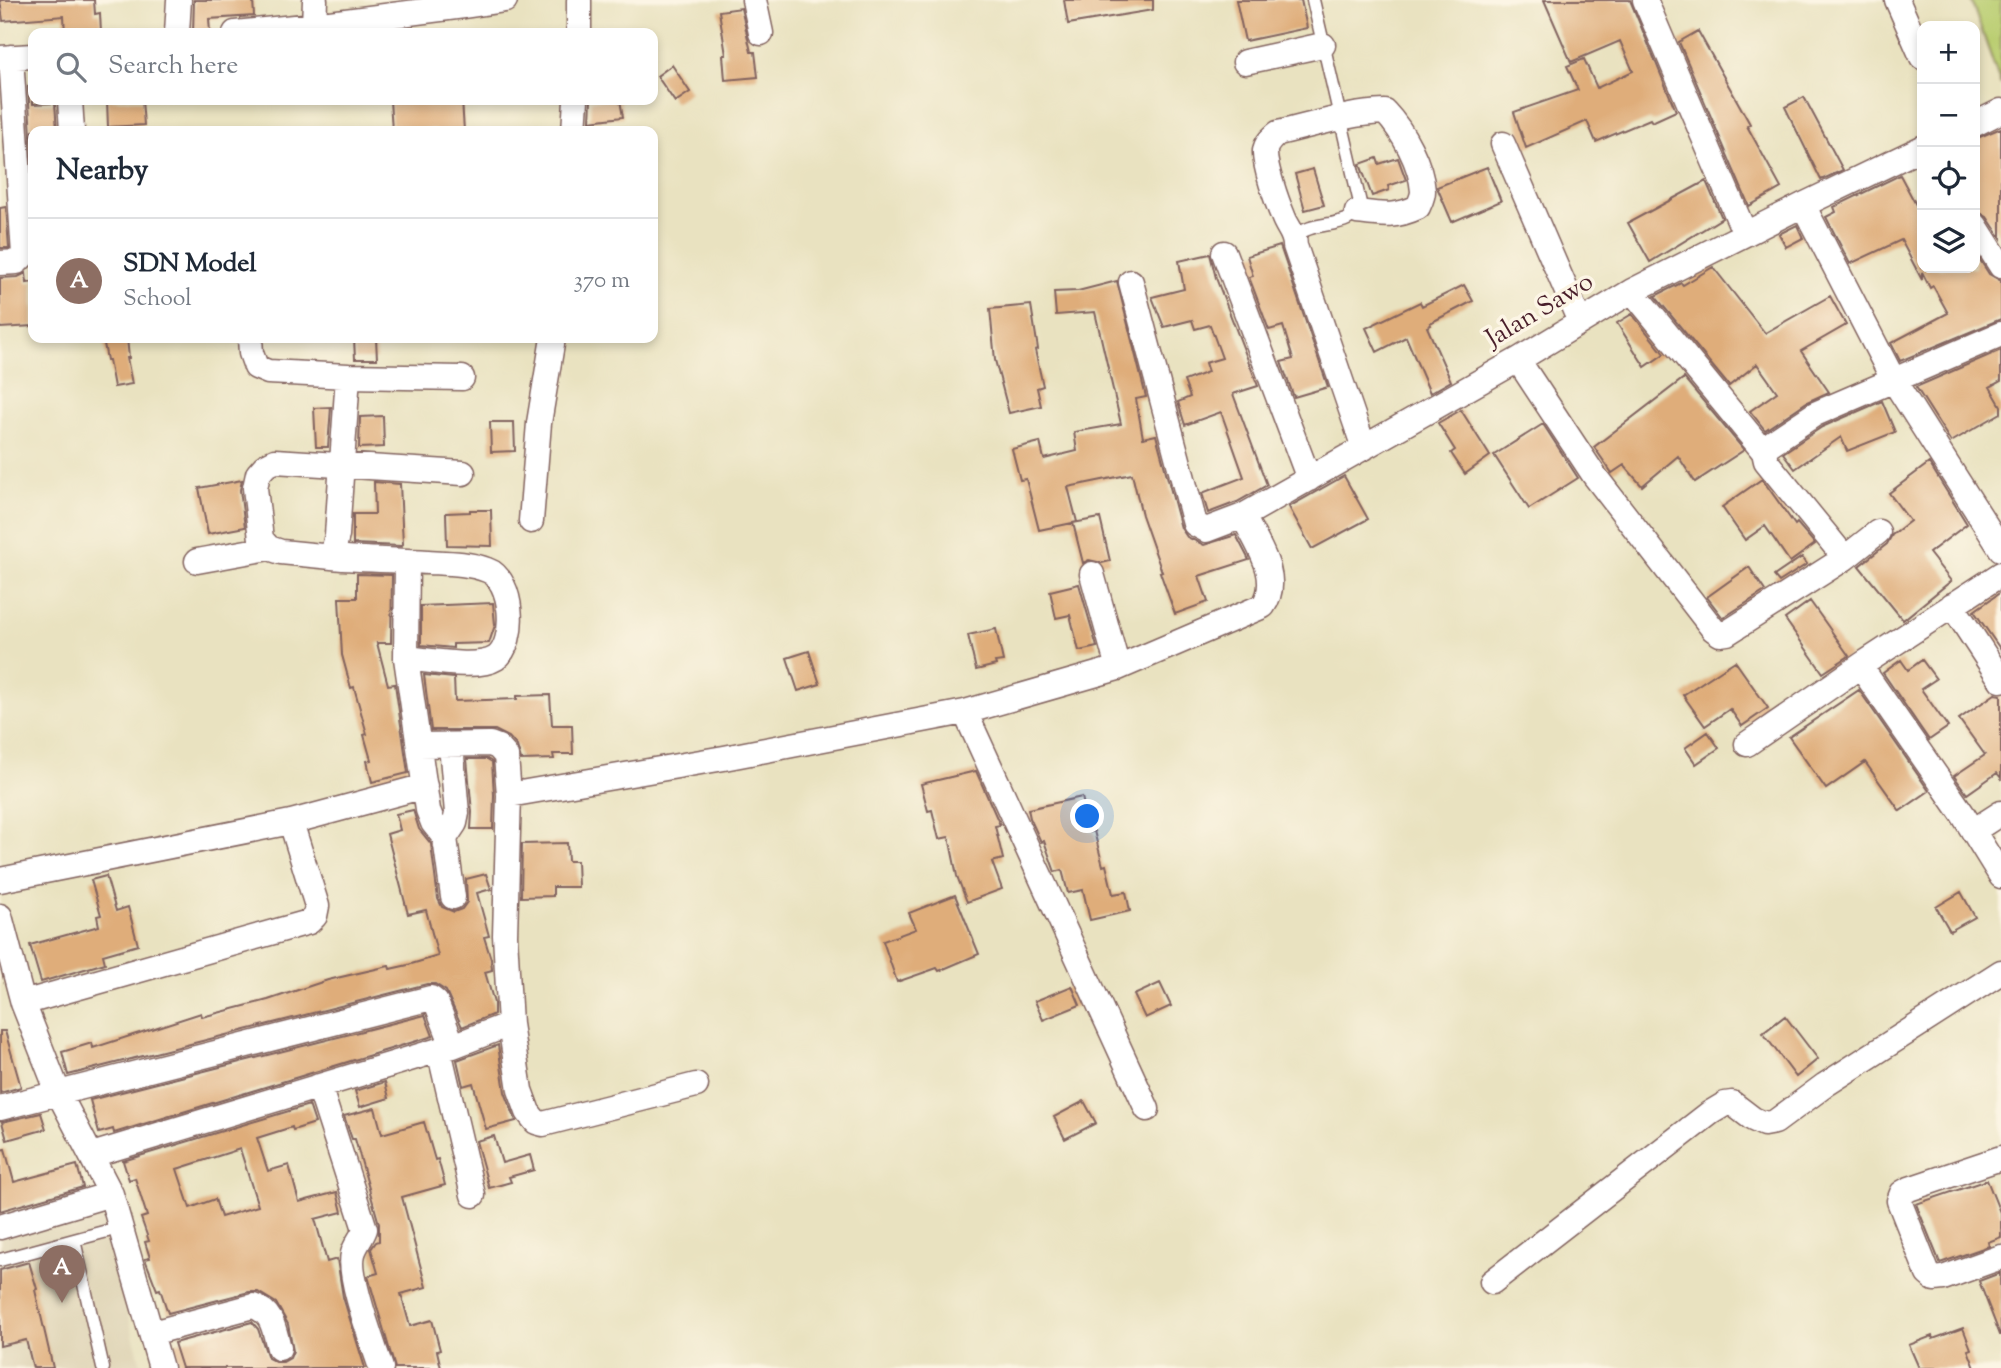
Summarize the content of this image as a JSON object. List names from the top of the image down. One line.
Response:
{"streets":{"street":["Jalan Sawo"]},"page":{"map_buttons":["+","−"],"search":"Search here","heading":"Nearby","list":[{"mark":"A","name":"SDN Model","note":"School","value":"370 m"}],"pins":"A"}}
